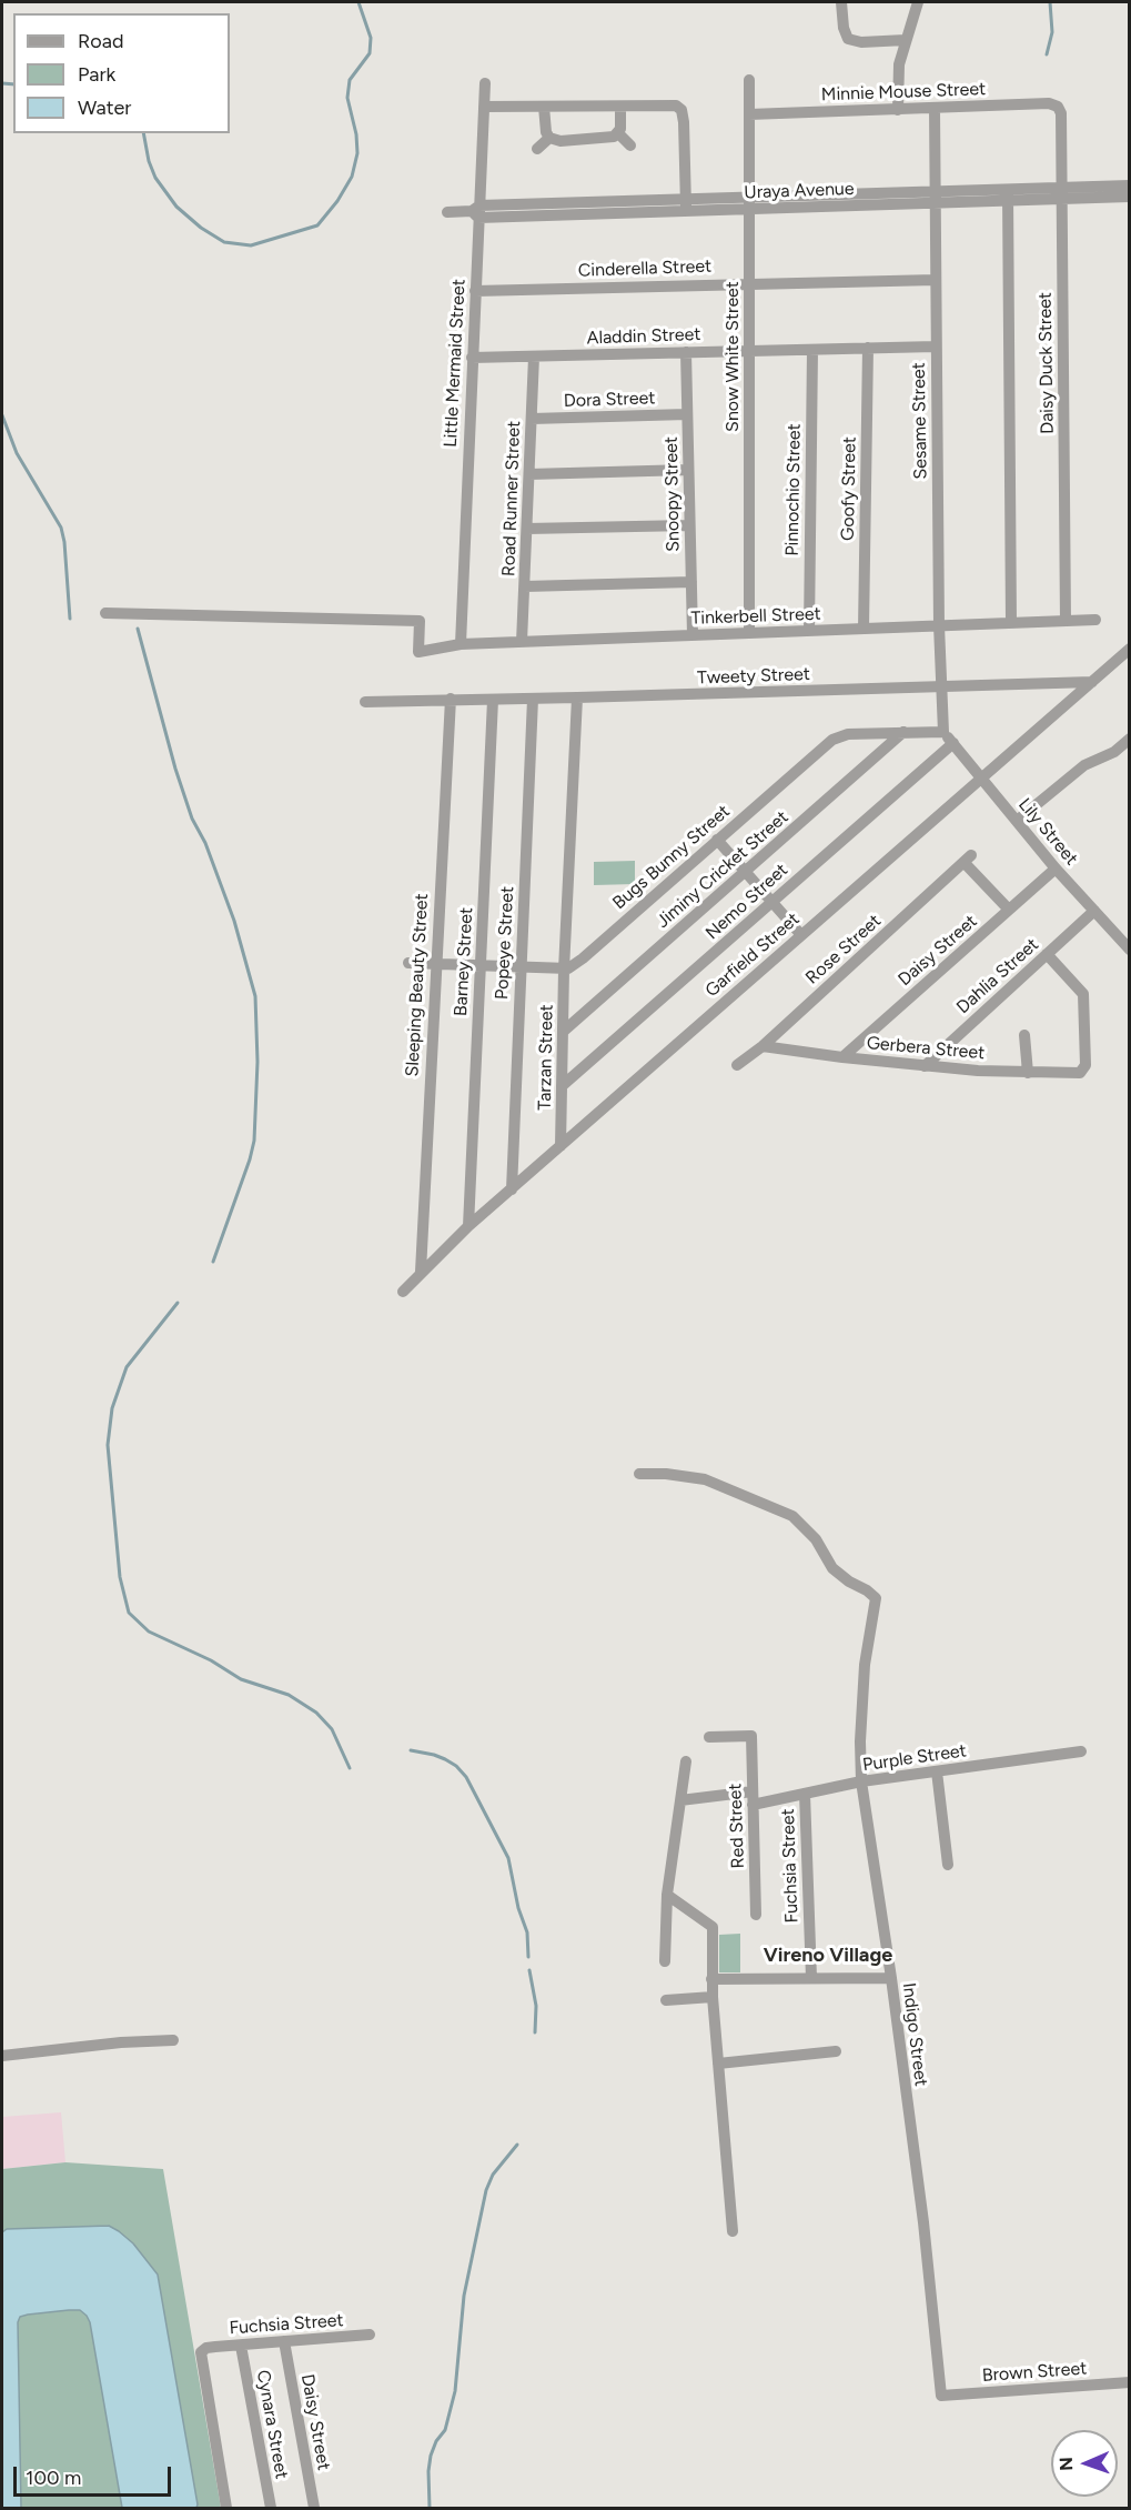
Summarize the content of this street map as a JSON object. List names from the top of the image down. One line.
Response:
{"streets":{"street":["Minnie Mouse Street","Uraya Avenue","Cinderella Street","Aladdin Street","Snow White Street","Little Mermaid Street","Daisy Duck Street","Dora Street","Sesame Street","Goofy Street","Pinnochio Street","Snoopy Street","Road Runner Street","Tinkerbell Street","Tweety Street","Lily Street","Bugs Bunny Street","Jiminy Cricket Street","Nemo Street","Popeye Street","Rose Street","Daisy Street","Garfield Street","Barney Street","Dahlia Street","Sleeping Beauty Street","Gerbera Street","Tarzan Street","Purple Street","Red Street","Fuchsia Street","Indigo Street","Brown Street","Cynara Street"]},"crossings":[["Minnie Mouse Street","Snow White Street"],["Minnie Mouse Street","Daisy Duck Street"],["Minnie Mouse Street","Sesame Street"],["Uraya Avenue","Snow White Street"],["Uraya Avenue","Little Mermaid Street"],["Uraya Avenue","Daisy Duck Street"],["Uraya Avenue","Sesame Street"],["Cinderella Street","Snow White Street"],["Cinderella Street","Little Mermaid Street"],["Cinderella Street","Sesame Street"],["Aladdin Street","Snow White Street"],["Aladdin Street","Little Mermaid Street"],["Aladdin Street","Sesame Street"],["Aladdin Street","Goofy Street"],["Aladdin Street","Pinnochio Street"],["Aladdin Street","Snoopy Street"],["Aladdin Street","Road Runner Street"],["Snow White Street","Tinkerbell Street"],["Little Mermaid Street","Tinkerbell Street"],["Daisy Duck Street","Tinkerbell Street"],["Dora Street","Snoopy Street"],["Dora Street","Road Runner Street"],["Sesame Street","Tinkerbell Street"],["Sesame Street","Tweety Street"],["Sesame Street","Lily Street"],["Sesame Street","Bugs Bunny Street"],["Goofy Street","Tinkerbell Street"],["Pinnochio Street","Tinkerbell Street"],["Snoopy Street","Tinkerbell Street"],["Road Runner Street","Tinkerbell Street"],["Tweety Street","Popeye Street"],["Tweety Street","Garfield Street"],["Tweety Street","Barney Street"],["Tweety Street","Sleeping Beauty Street"],["Lily Street","Bugs Bunny Street"],["Lily Street","Nemo Street"],["Lily Street","Daisy Street"],["Lily Street","Garfield Street"],["Lily Street","Dahlia Street"],["Bugs Bunny Street","Jiminy Cricket Street"],["Bugs Bunny Street","Tarzan Street"],["Jiminy Cricket Street","Tarzan Street"],["Nemo Street","Tarzan Street"],["Popeye Street","Garfield Street"],["Rose Street","Daisy Street"],["Rose Street","Gerbera Street"],["Daisy Street","Gerbera Street"],["Daisy Street","Fuchsia Street"],["Garfield Street","Barney Street"],["Garfield Street","Sleeping Beauty Street"],["Garfield Street","Tarzan Street"],["Dahlia Street","Gerbera Street"],["Purple Street","Red Street"],["Purple Street","Fuchsia Street"],["Purple Street","Indigo Street"],["Fuchsia Street","Cynara Street"],["Indigo Street","Brown Street"]],"districts":["Vireno Village"],"legend":["Road","Park","Water"],"scale_bar":"100 m","north":"left"}
